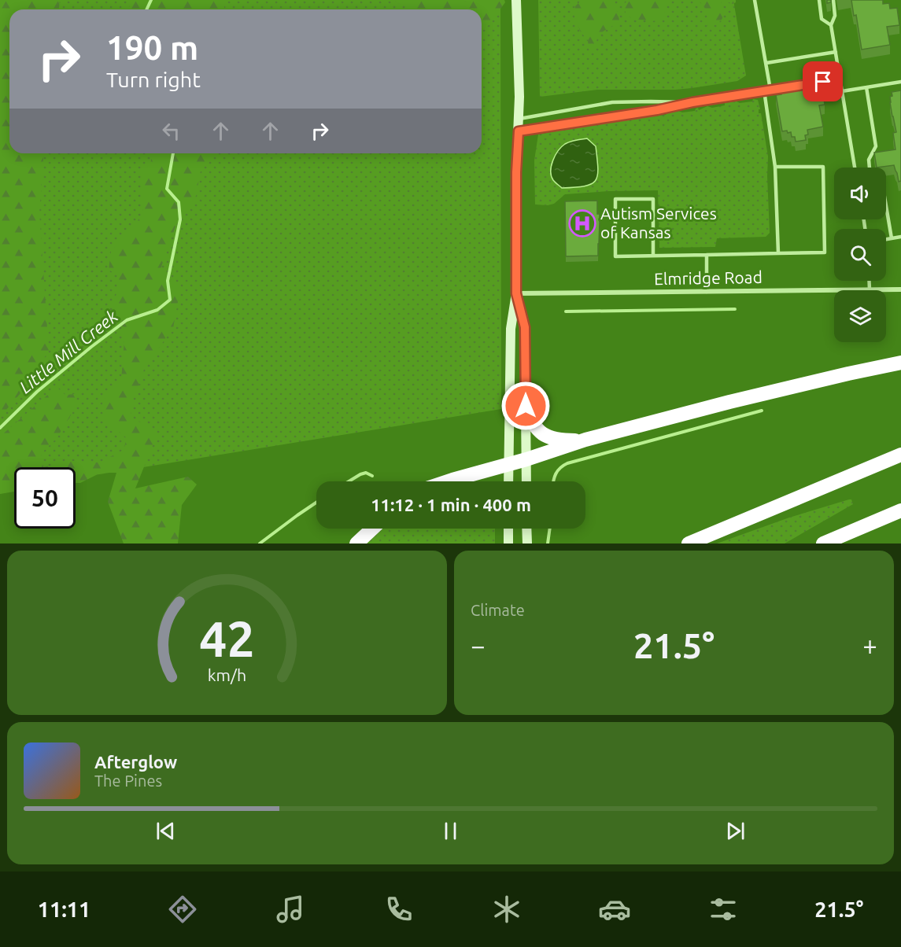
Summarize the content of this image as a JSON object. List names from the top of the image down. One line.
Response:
{"streets":{"street":["Elmridge Road"]},"water":["Little Mill Creek"],"places":{"hospital":["Autism Services of Kansas"]},"page":{"turn":["190 m","Turn right"],"limit":"50","trip":"11:12 · 1 min · 400 m","tile":"Climate","heat":["−","21.5°","+"],"song":["Afterglow","The Pines"],"tabs":["11:11","21.5°"],"gauge":["42","km/h"]}}
